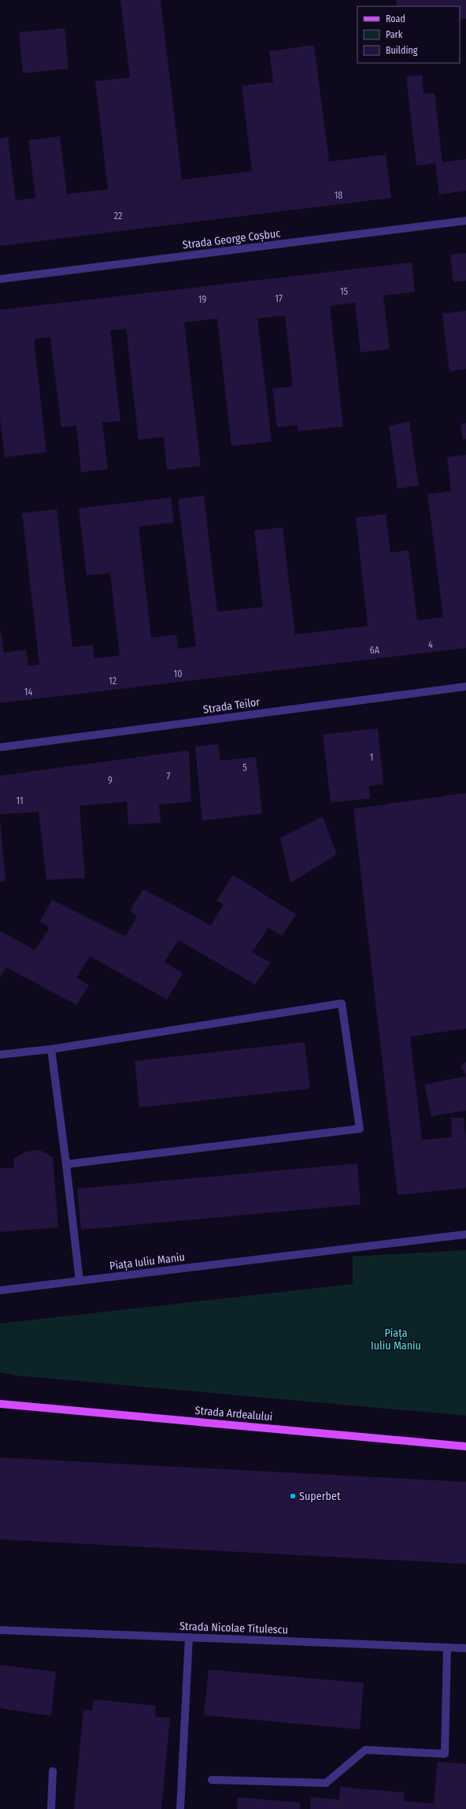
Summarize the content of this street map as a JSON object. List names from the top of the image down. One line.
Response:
{"streets":{"main road":["Strada Ardealului"],"street":["Strada George Coșbuc","Strada Teilor","Piața Iuliu Maniu","Strada Nicolae Titulescu"]},"parks":["Piața Iuliu Maniu"],"places":["Superbet"],"house_numbers":["18","22","15","17","19","4","6A","10","12","14","1","5","7","9","11"],"legend":["Road","Park","Building"]}
